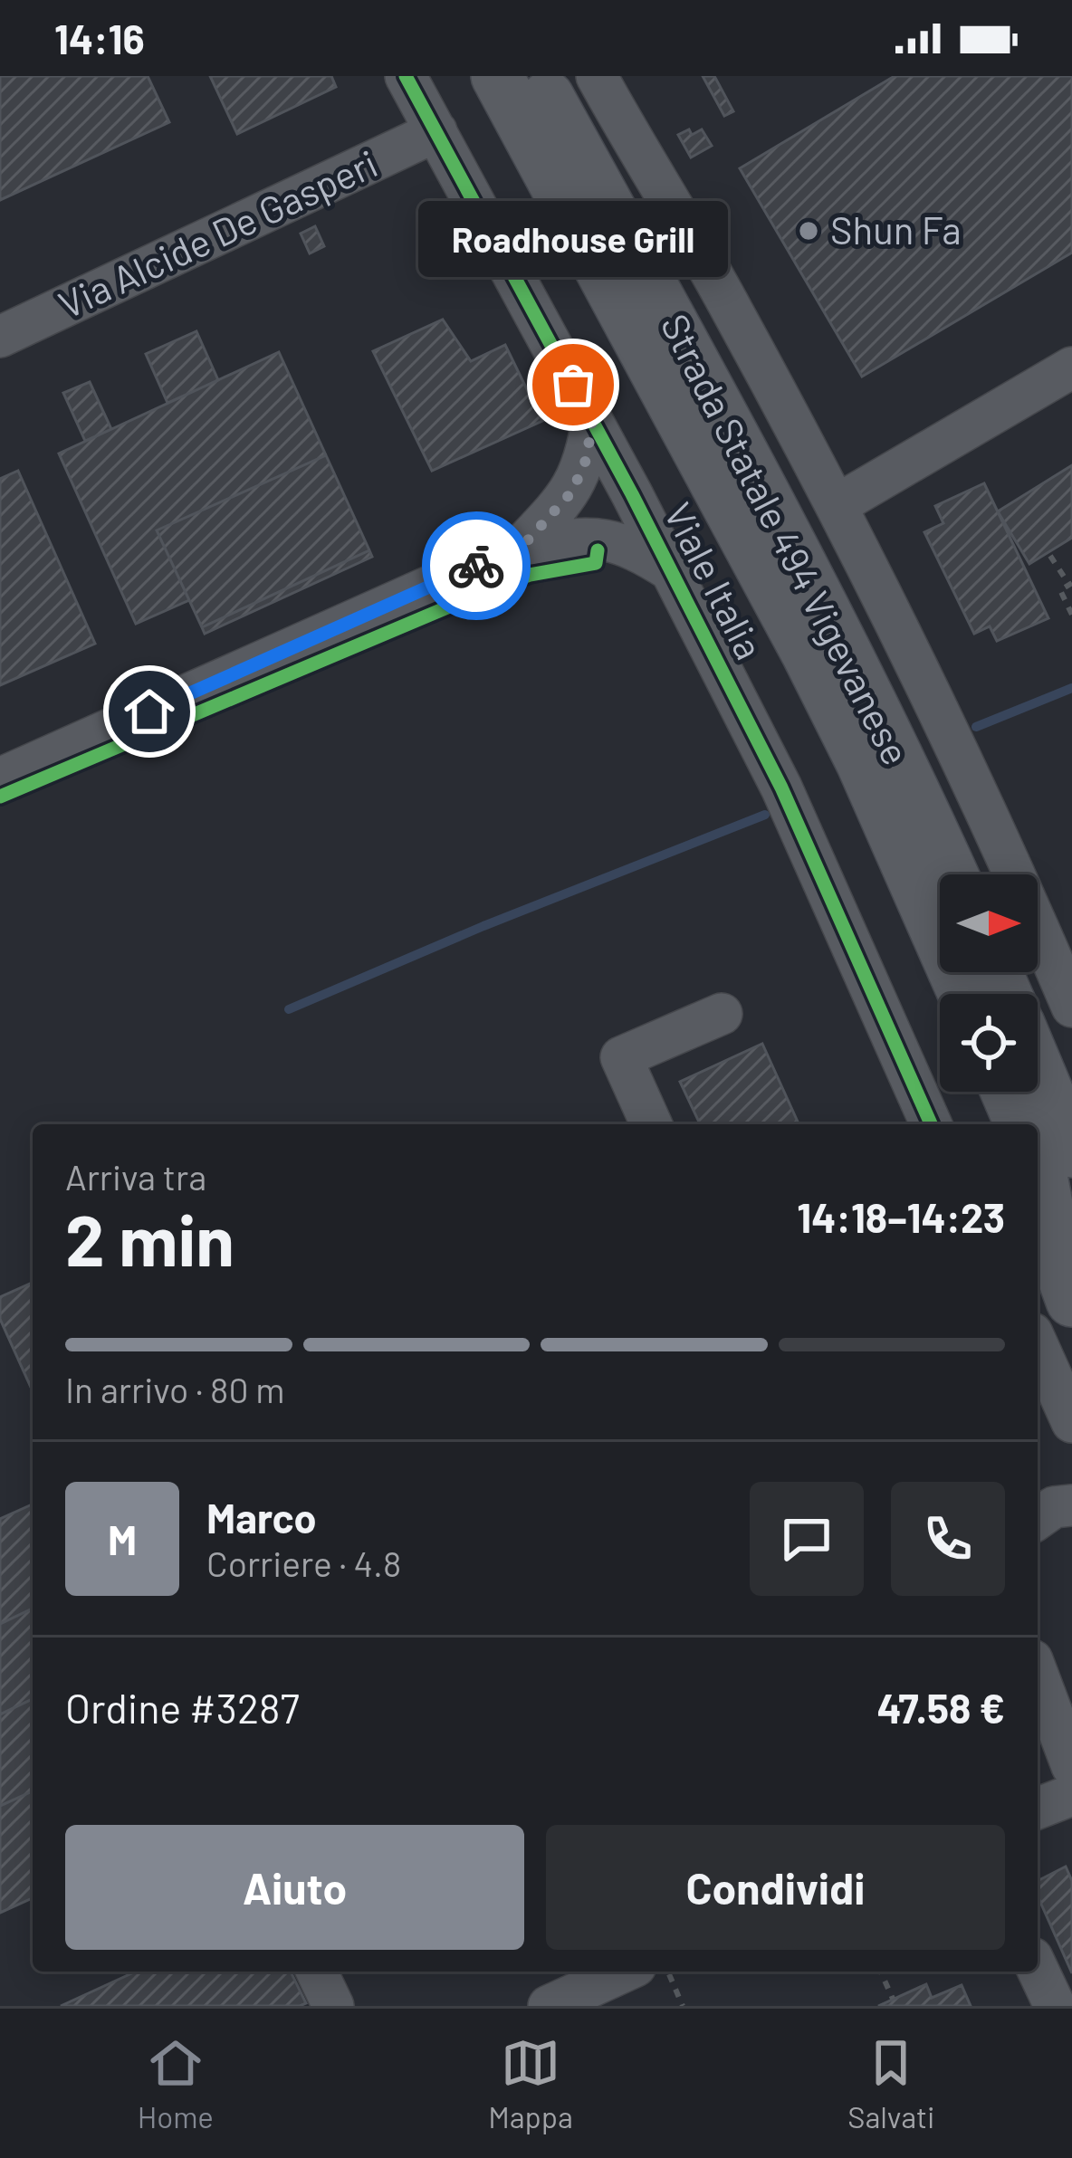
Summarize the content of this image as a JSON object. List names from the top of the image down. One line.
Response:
{"streets":{"main road":["Strada Statale 494 Vigevanese"],"street":["Via Alcide De Gasperi","Viale Italia"]},"crossings":[["Via Alcide De Gasperi","Viale Italia"]],"places":["Shun Fa","Roadhouse Grill"],"north":"right","page":{"status":"14:16","bubble":"Roadhouse Grill","heading":["2 min","Arriva tra","14:18–14:23"],"panel":["Marco","Corriere · 4.8","Ordine #3287","47.58 €"],"bar":"In arrivo · 80 m","round":"M","buttons":["Aiuto","Condividi"],"tabs":["Home","Mappa","Salvati"]}}
